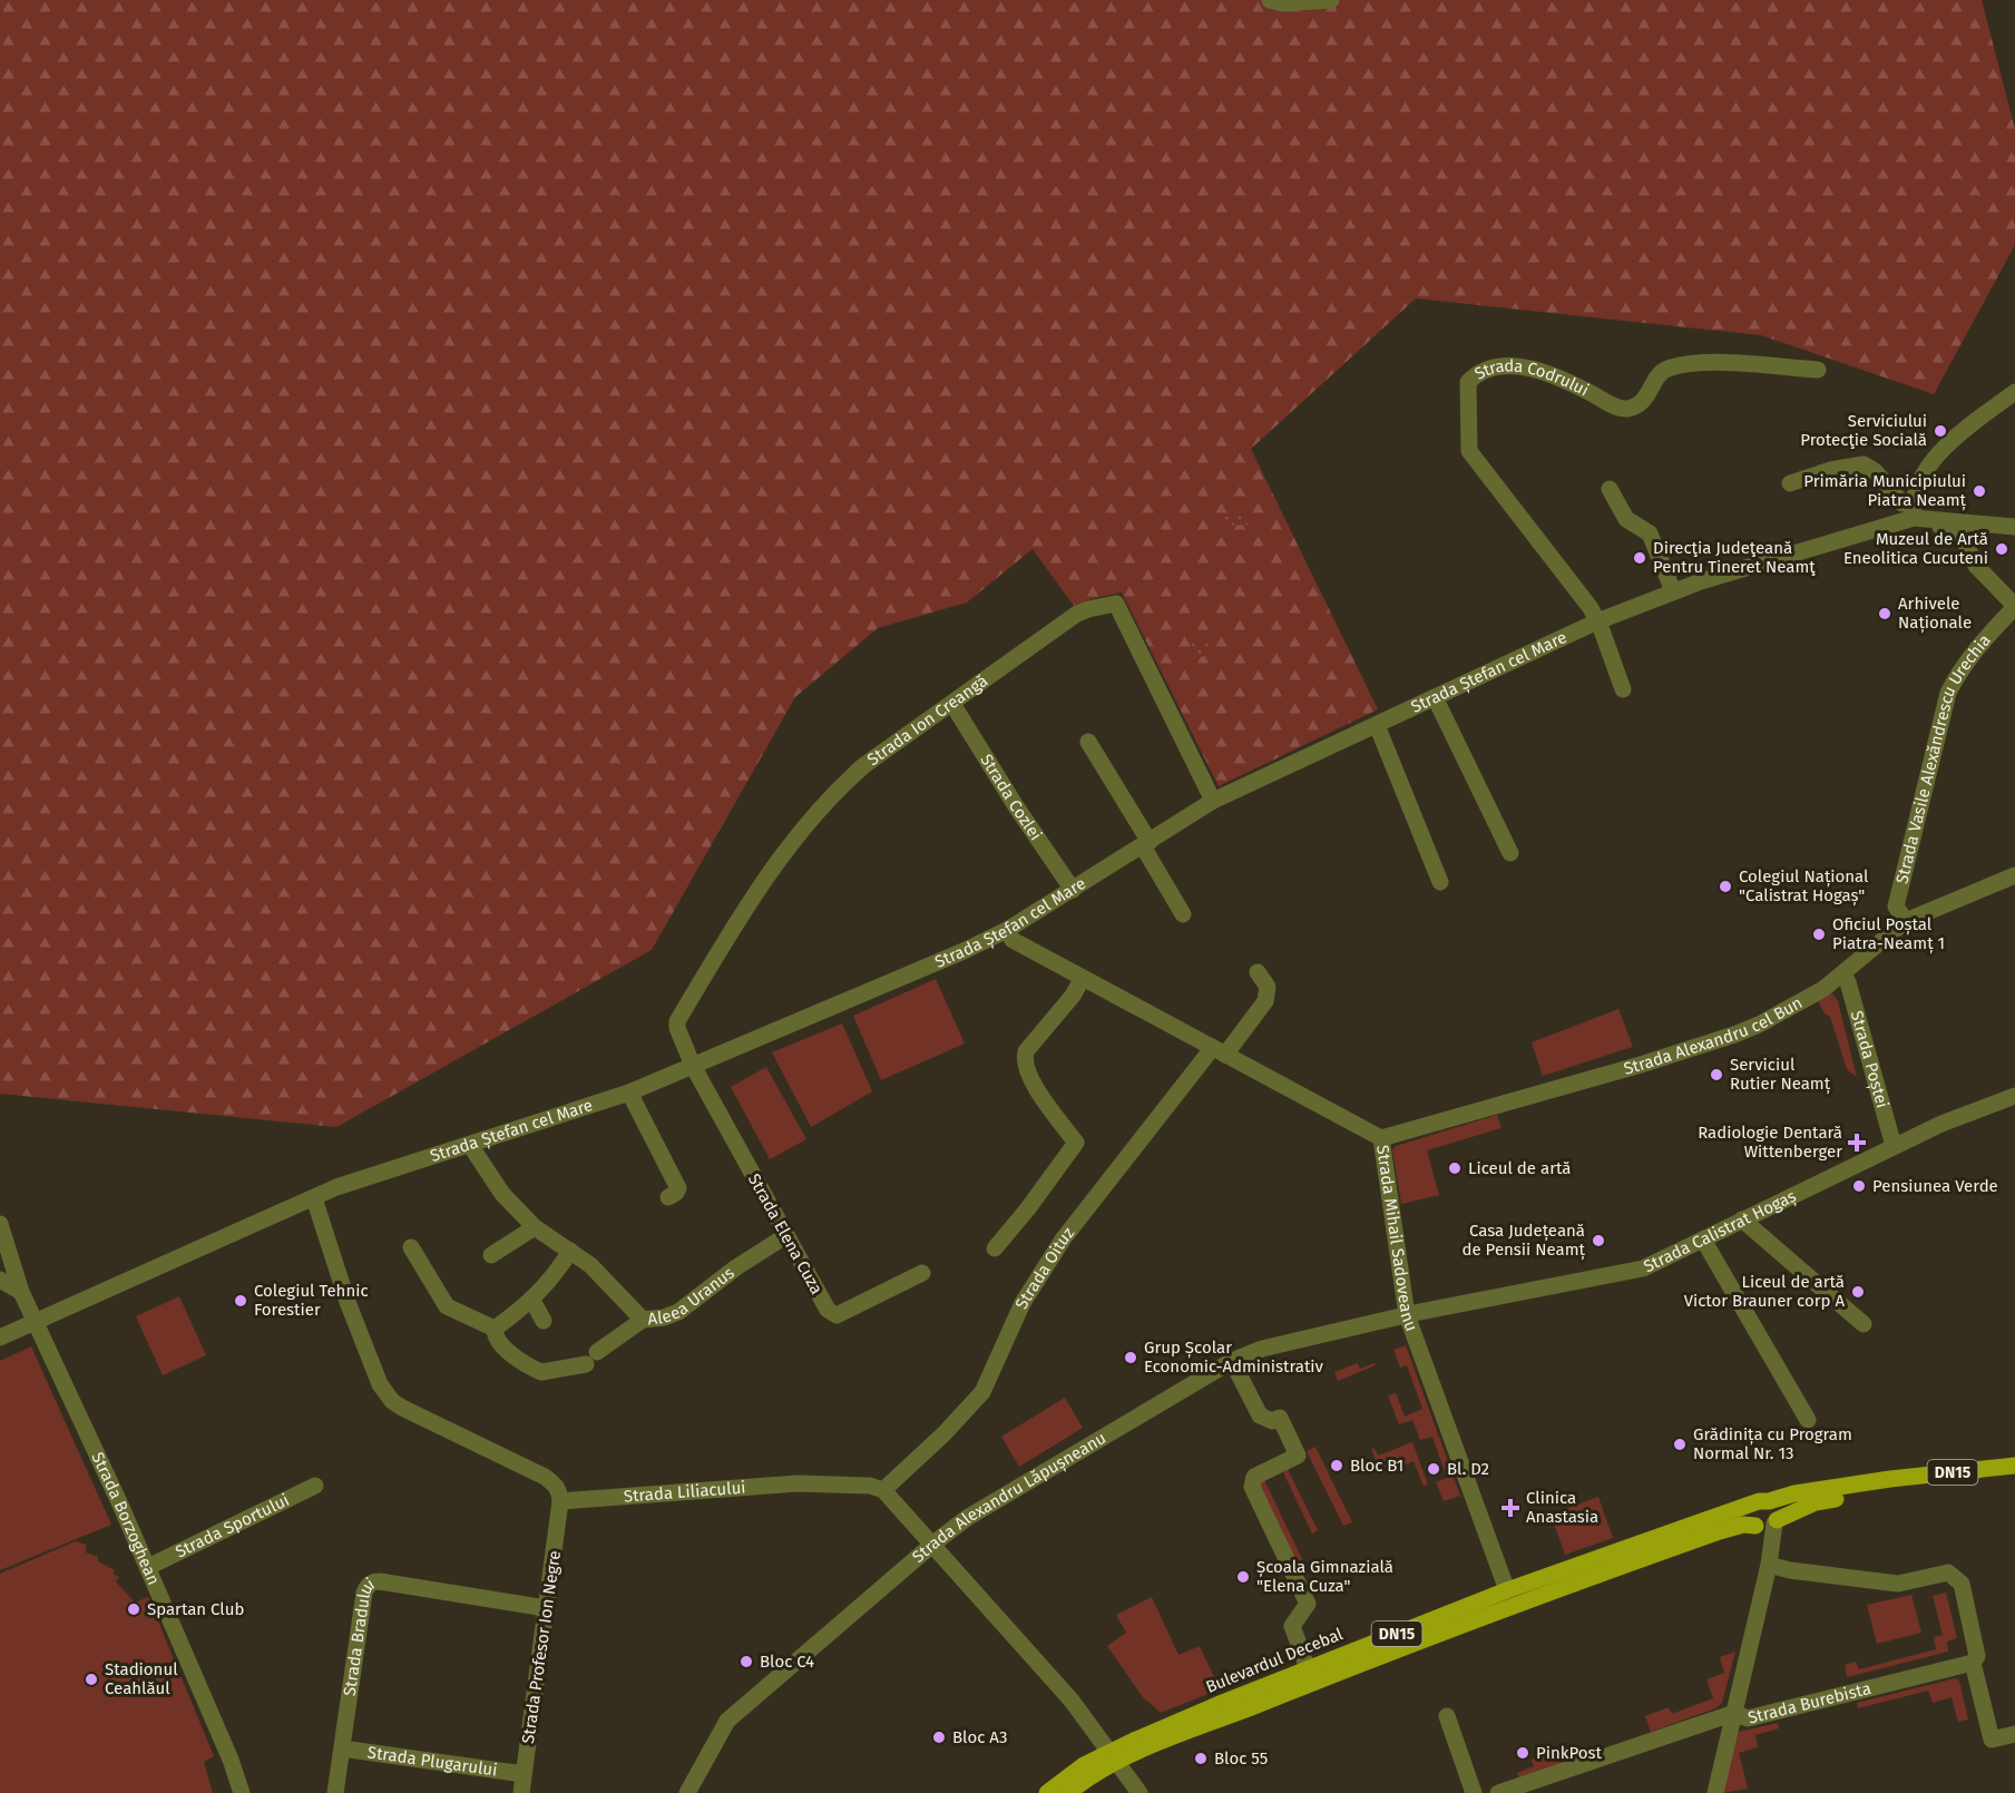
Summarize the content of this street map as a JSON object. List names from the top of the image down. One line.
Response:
{"streets":{"main road":["DN15","Bulevardul Decebal"],"street":["Strada Codrului","Strada Ștefan cel Mare","Strada Ion Creangă","Strada Vasile Alexăndrescu Urechia","Strada Cozlei","Strada Alexandru cel Bun","Strada Poștei","Strada Calistrat Hogaș","Strada Elena Cuza","Strada Mihail Sadoveanu","Strada Oituz","Aleea Uranus","Strada Liliacului","Strada Alexandru Lăpușneanu","Strada Borzoghean","Strada Sportului","Strada Bradului","Strada Profesor Ion Negre","Strada Burebista","Strada Plugarului"]},"crossings":[["Strada Codrului","Strada Ștefan cel Mare"],["Strada Ștefan cel Mare","Strada Ion Creangă"],["Strada Ștefan cel Mare","Strada Vasile Alexăndrescu Urechia"],["Strada Ștefan cel Mare","Strada Cozlei"],["Strada Ștefan cel Mare","Strada Elena Cuza"],["Strada Ștefan cel Mare","Strada Mihail Sadoveanu"],["Strada Ștefan cel Mare","Aleea Uranus"],["Strada Ștefan cel Mare","Strada Borzoghean"],["Strada Ion Creangă","Strada Cozlei"],["Strada Ion Creangă","Strada Elena Cuza"],["Strada Vasile Alexăndrescu Urechia","Strada Alexandru cel Bun"],["Strada Alexandru cel Bun","Strada Poștei"],["Strada Alexandru cel Bun","Strada Mihail Sadoveanu"],["Strada Poștei","Strada Calistrat Hogaș"],["Strada Calistrat Hogaș","Strada Mihail Sadoveanu"],["Strada Calistrat Hogaș","Strada Alexandru Lăpușneanu"],["Strada Elena Cuza","Aleea Uranus"],["Strada Mihail Sadoveanu","Strada Oituz"],["Strada Mihail Sadoveanu","Strada Alexandru Lăpușneanu"],["Strada Mihail Sadoveanu","Bulevardul Decebal"],["Strada Oituz","Strada Liliacului"],["Strada Liliacului","Strada Profesor Ion Negre"],["Strada Borzoghean","Strada Sportului"],["Strada Bradului","Strada Profesor Ion Negre"],["Strada Bradului","Strada Plugarului"],["Strada Profesor Ion Negre","Strada Plugarului"]],"places":{"other":["Serviciului Protecţie Socială","Primăria Municipiului Piatra Neamț","Muzeul de Artă Eneolitica Cucuteni","Direcţia Judeţeană Pentru Tineret Neamţ","Arhivele Naționale","Colegiul Național \"Calistrat Hogaș\"","Oficiul Poștal Piatra-Neamț 1","Serviciul Rutier Neamț","Liceul de artă","Pensiunea Verde","Casa Județeană de Pensii Neamț","Liceul de artă Victor Brauner corp A","Colegiul Tehnic Forestier","Grup Școlar Economic-Administrativ","Grădinița cu Program Normal Nr. 13","Bloc B1","Bl. D2","Școala Gimnazială \"Elena Cuza\"","Spartan Club","Bloc C4","Stadionul Ceahlăul","Bloc A3","PinkPost","Bloc 55"],"health":["Radiologie Dentară Wittenberger","Clinica Anastasia"]}}
